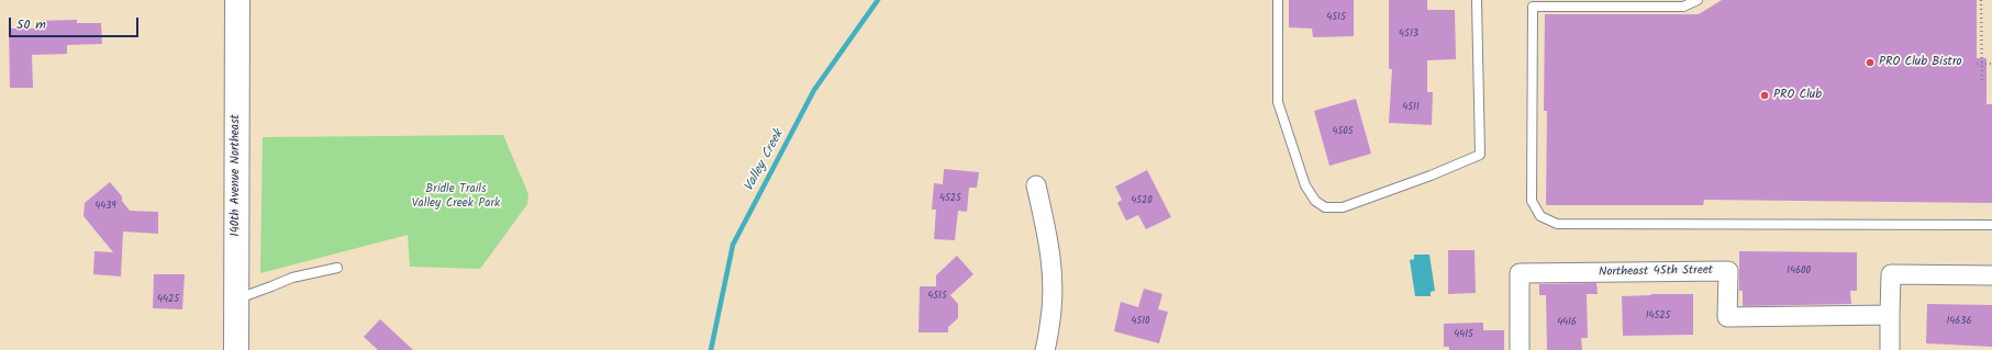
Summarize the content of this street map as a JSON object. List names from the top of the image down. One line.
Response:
{"streets":{"street":["140th Avenue Northeast","Northeast 45th Street"]},"water":["Valley Creek"],"parks":["Bridle Trails Valley Creek Park"],"places":["PRO Club Bistro","PRO Club"],"house_numbers":["4515","4513","4511","4505","4525","4520","4439","14600","4515","4425","14525","4510","14636","4416","4415"],"scale_bar":"50 m"}
